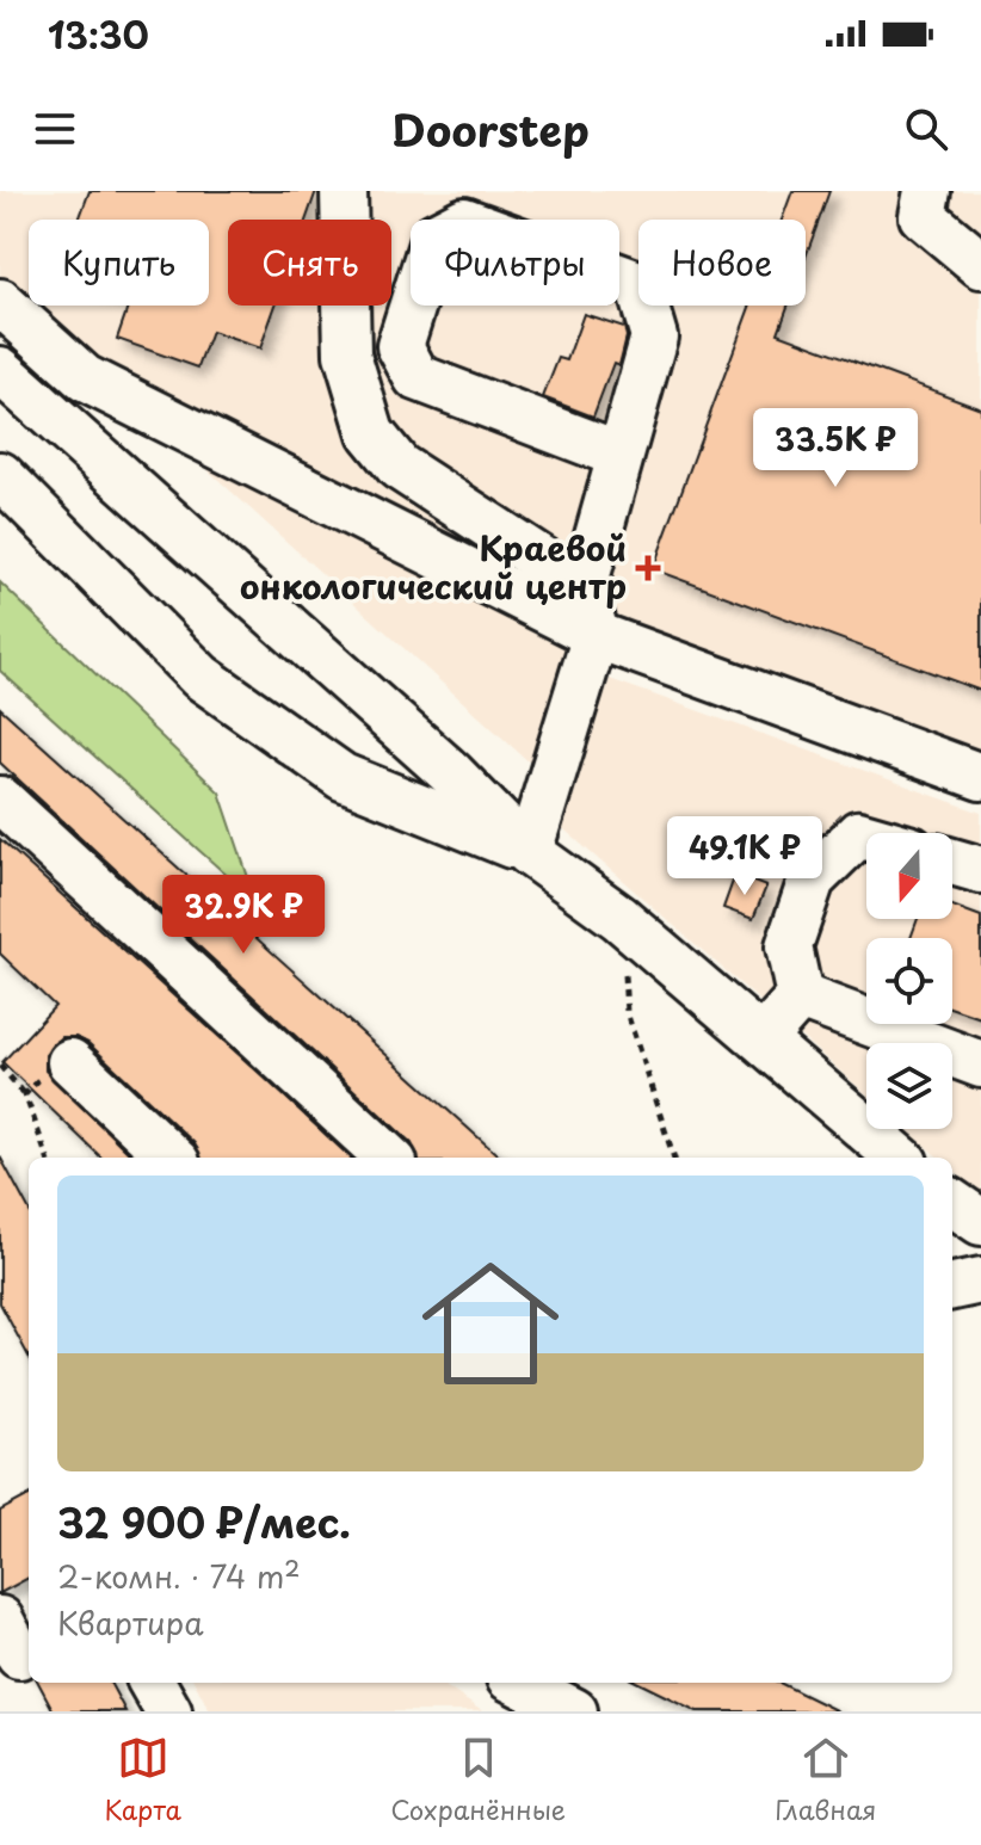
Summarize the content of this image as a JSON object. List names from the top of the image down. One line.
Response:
{"places":{"health":["Краевой онкологический центр"]},"north":"bottom","page":{"status":"13:30","header":"Doorstep","chip":["Купить","Снять","Фильтры","Новое"],"price":["33.5K ₽","49.1K ₽","32.9K ₽"],"list":[{"name":"32 900 ₽/мес.","note":"2-комн. · 74 m² · Квартира"}],"tabs":["Карта","Сохранённые","Главная"]}}
